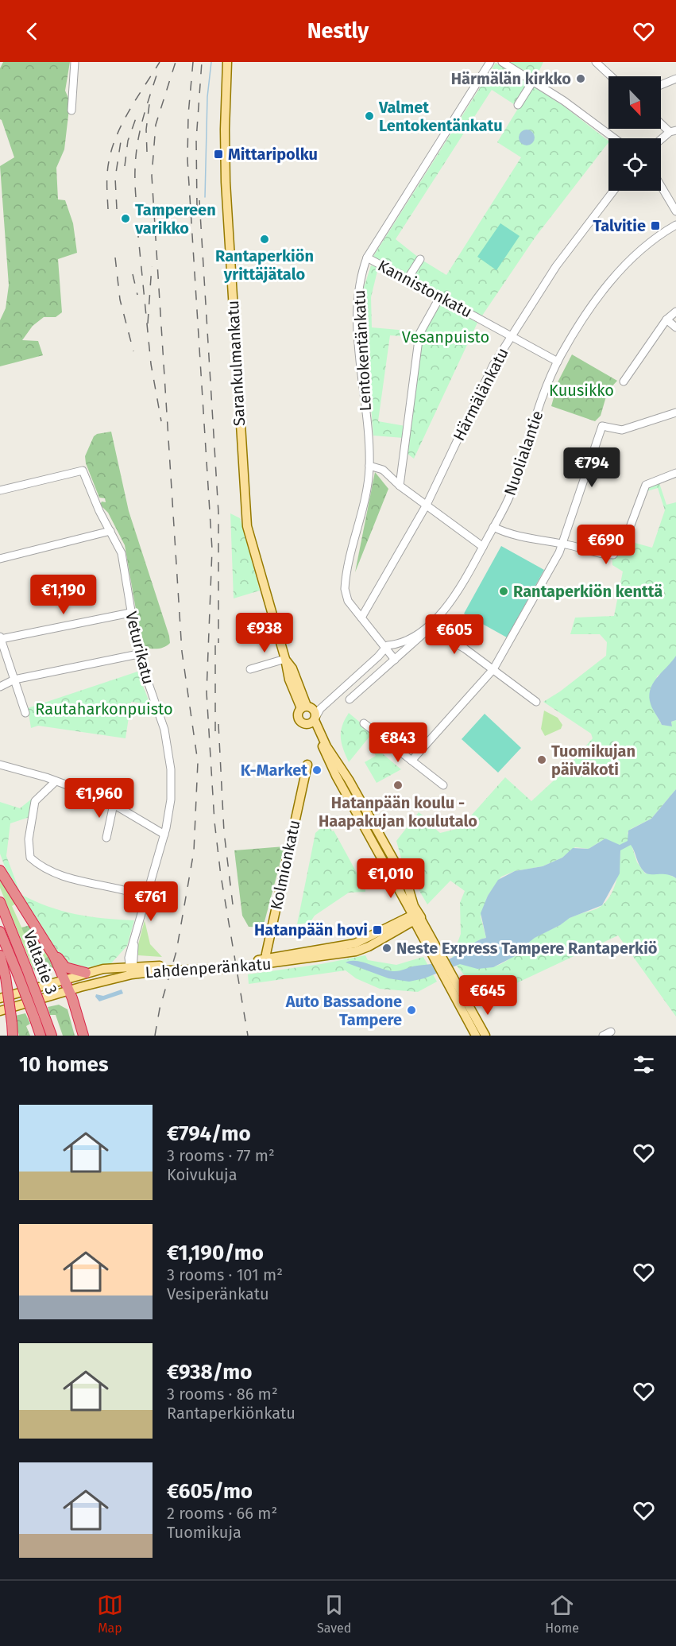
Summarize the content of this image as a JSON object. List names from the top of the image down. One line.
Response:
{"streets":{"highway":["Valtatie 3"],"main road":["Sarankulmankatu","Kolmionkatu","Lahdenperänkatu"],"street":["Kannistonkatu","Lentokentänkatu","Härmälänkatu","Nuolialantie","Veturikatu"]},"crossings":[["Kannistonkatu","Lentokentänkatu"],["Kannistonkatu","Härmälänkatu"],["Kannistonkatu","Nuolialantie"],["Lentokentänkatu","Härmälänkatu"],["Lentokentänkatu","Nuolialantie"],["Sarankulmankatu","Nuolialantie"],["Sarankulmankatu","Lahdenperänkatu"],["Veturikatu","Lahdenperänkatu"],["Kolmionkatu","Lahdenperänkatu"]],"parks":["Vesanpuisto","Kuusikko","Rautaharkonpuisto"],"places":{"other":["Härmälän kirkko","Valmet Lentokentänkatu","Tampereen varikko","Rantaperkiön yrittäjätalo","Rantaperkiön kenttä","Tuomikujan päiväkoti","K-Market","Hatanpään koulu - Haapakujan koulutalo","Neste Express Tampere Rantaperkiö","Auto Bassadone Tampere"],"transit":["Mittaripolku","Talvitie","Hatanpään hovi"]},"north":"bottom right","page":{"header":"Nestly","price":["€794","€690","€1,190","€938","€605","€843","€1,960","€1,010","€761","€645"],"heading":"10 homes","list":[{"name":"€794/mo","note":"3 rooms · 77 m² · Koivukuja"},{"name":"€1,190/mo","note":"3 rooms · 101 m² · Vesiperänkatu"},{"name":"€938/mo","note":"3 rooms · 86 m² · Rantaperkiönkatu"},{"name":"€605/mo","note":"2 rooms · 66 m² · Tuomikuja"}],"tabs":["Map","Saved","Home"]}}
